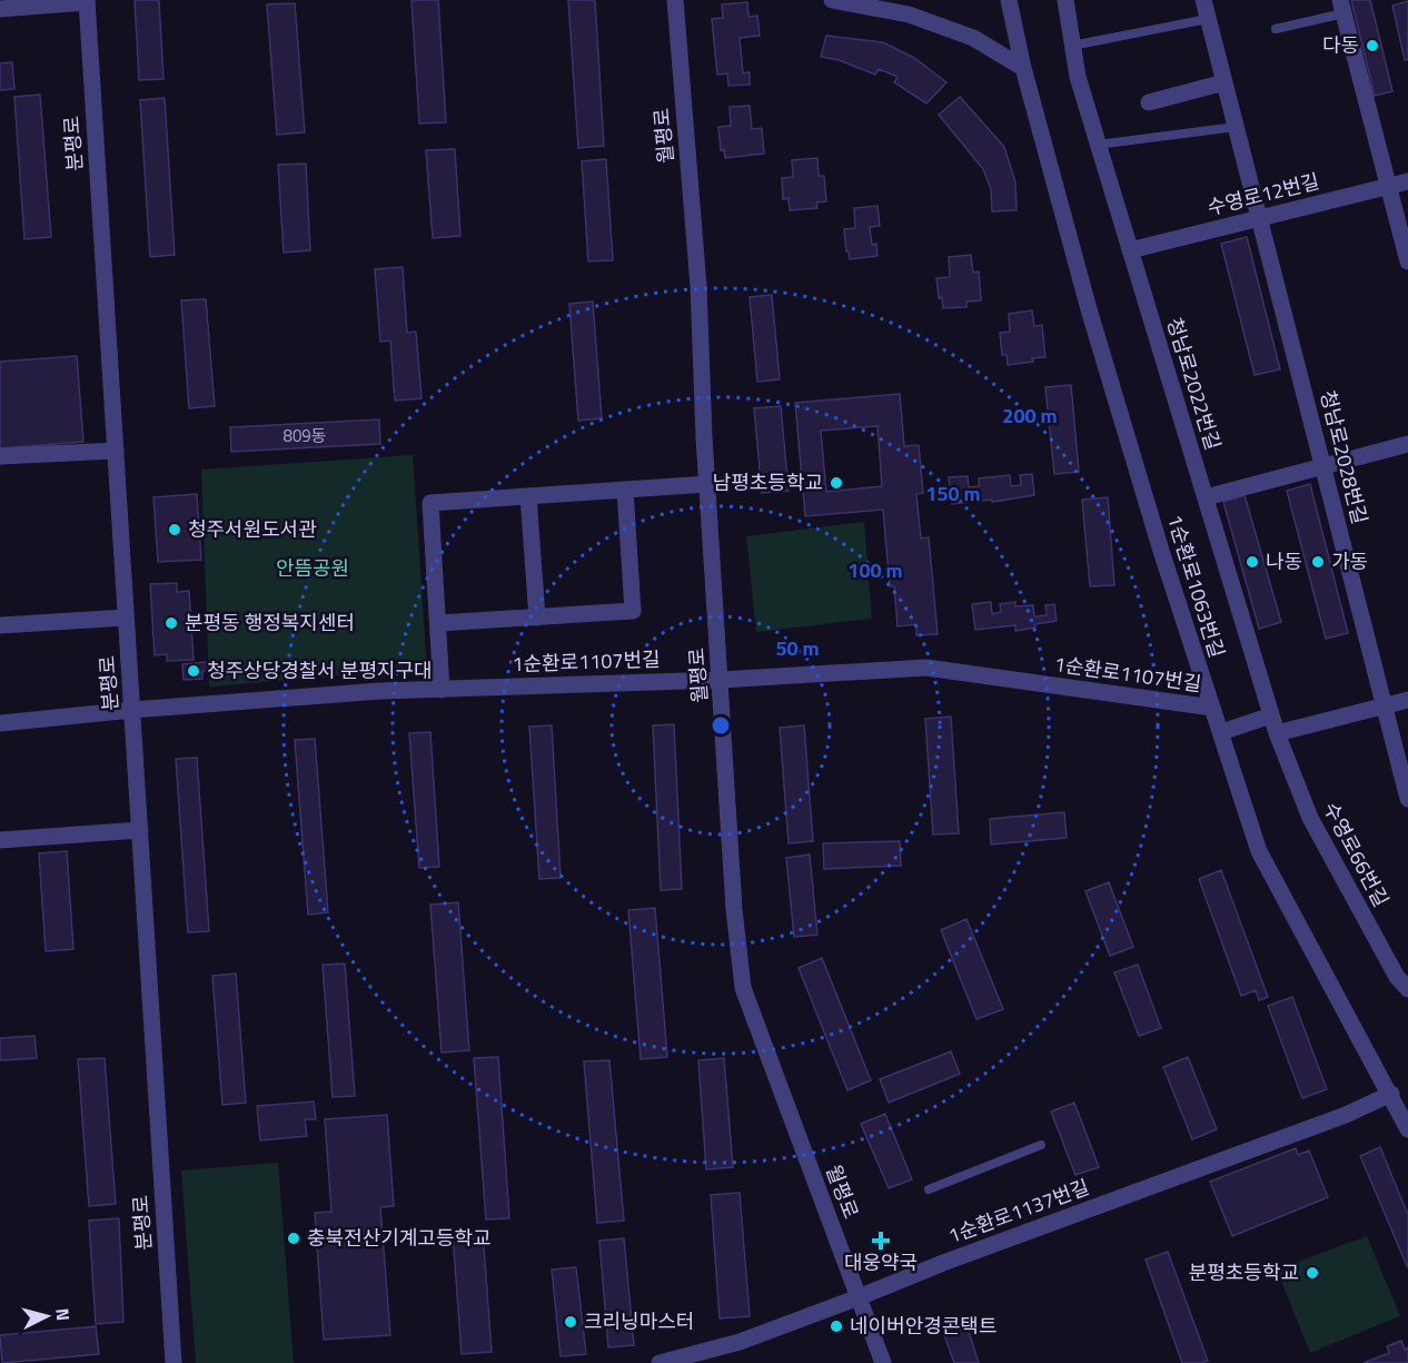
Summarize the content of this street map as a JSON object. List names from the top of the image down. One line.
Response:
{"streets":{"street":["월평로","분평로","수영로12번길","청남로2022번길","청남로2028번길","1순환로1063번길","1순환로1107번길","수영로66번길","1순환로1137번길"]},"crossings":[["월평로","1순환로1107번길"],["월평로","1순환로1137번길"],["분평로","1순환로1107번길"],["수영로12번길","청남로2022번길"],["수영로12번길","청남로2028번길"],["청남로2022번길","수영로66번길"],["1순환로1063번길","1순환로1107번길"],["1순환로1063번길","1순환로1137번길"]],"parks":["안뜸공원"],"places":{"other":["다동","남평초등학교","청주서원도서관","나동","가동","분평동 행정복지센터","청주상당경찰서 분평지구대","충북전산기계고등학교","분평초등학교","크리닝마스터","네이버안경콘택트"],"health":["대웅약국"]},"house_numbers":["809동"],"north":"right","rings":["200 m","150 m","100 m","50 m"]}
